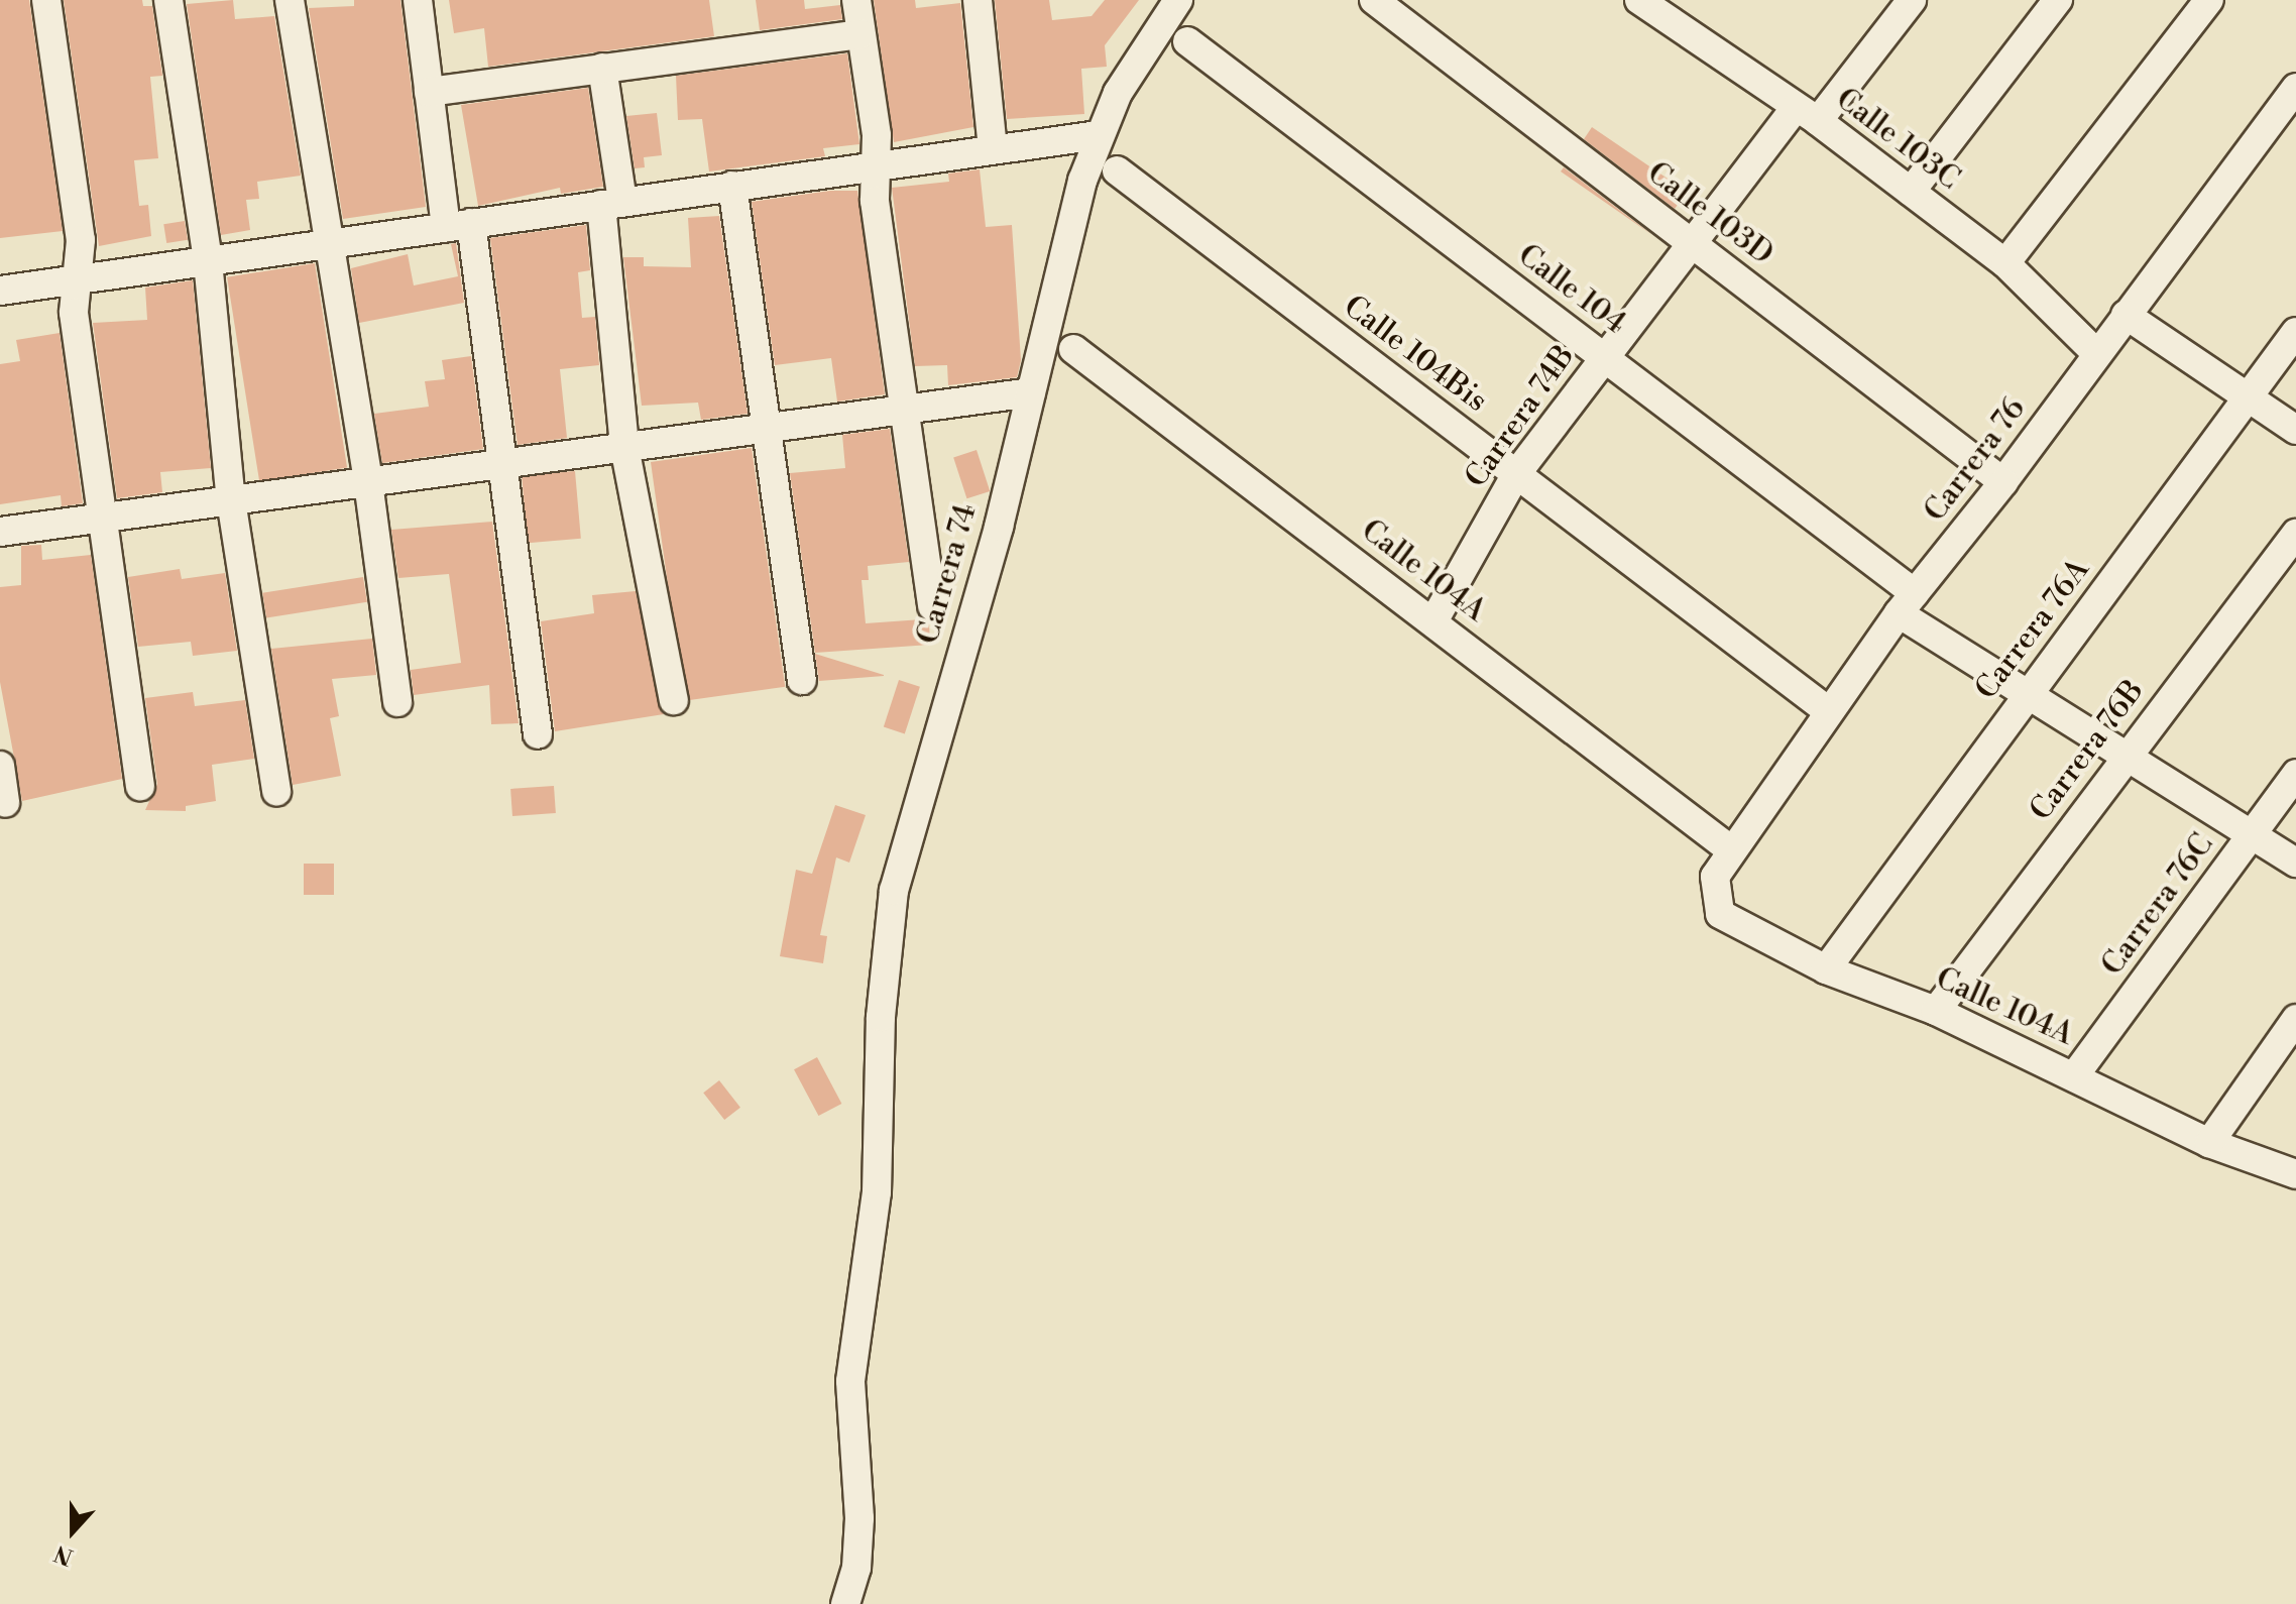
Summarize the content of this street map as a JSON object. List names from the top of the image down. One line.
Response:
{"streets":{"street":["Calle 103C","Calle 103D","Calle 104","Calle 104Bis","Carrera 74B","Carrera 76","Calle 104A","Carrera 74","Carrera 76A","Carrera 76B","Carrera 76C"]},"crossings":[["Calle 103C","Carrera 74B"],["Calle 103C","Carrera 76"],["Calle 103D","Carrera 74B"],["Calle 103D","Carrera 76"],["Calle 104","Carrera 74B"],["Calle 104","Carrera 76"],["Calle 104","Carrera 76A"],["Calle 104","Carrera 76B"],["Calle 104","Carrera 76C"],["Calle 104Bis","Carrera 74B"],["Calle 104Bis","Carrera 76"],["Carrera 74B","Calle 104A"],["Carrera 76","Calle 104A"],["Calle 104A","Carrera 76A"],["Calle 104A","Carrera 76B"],["Calle 104A","Carrera 76C"]],"north":"bottom"}
